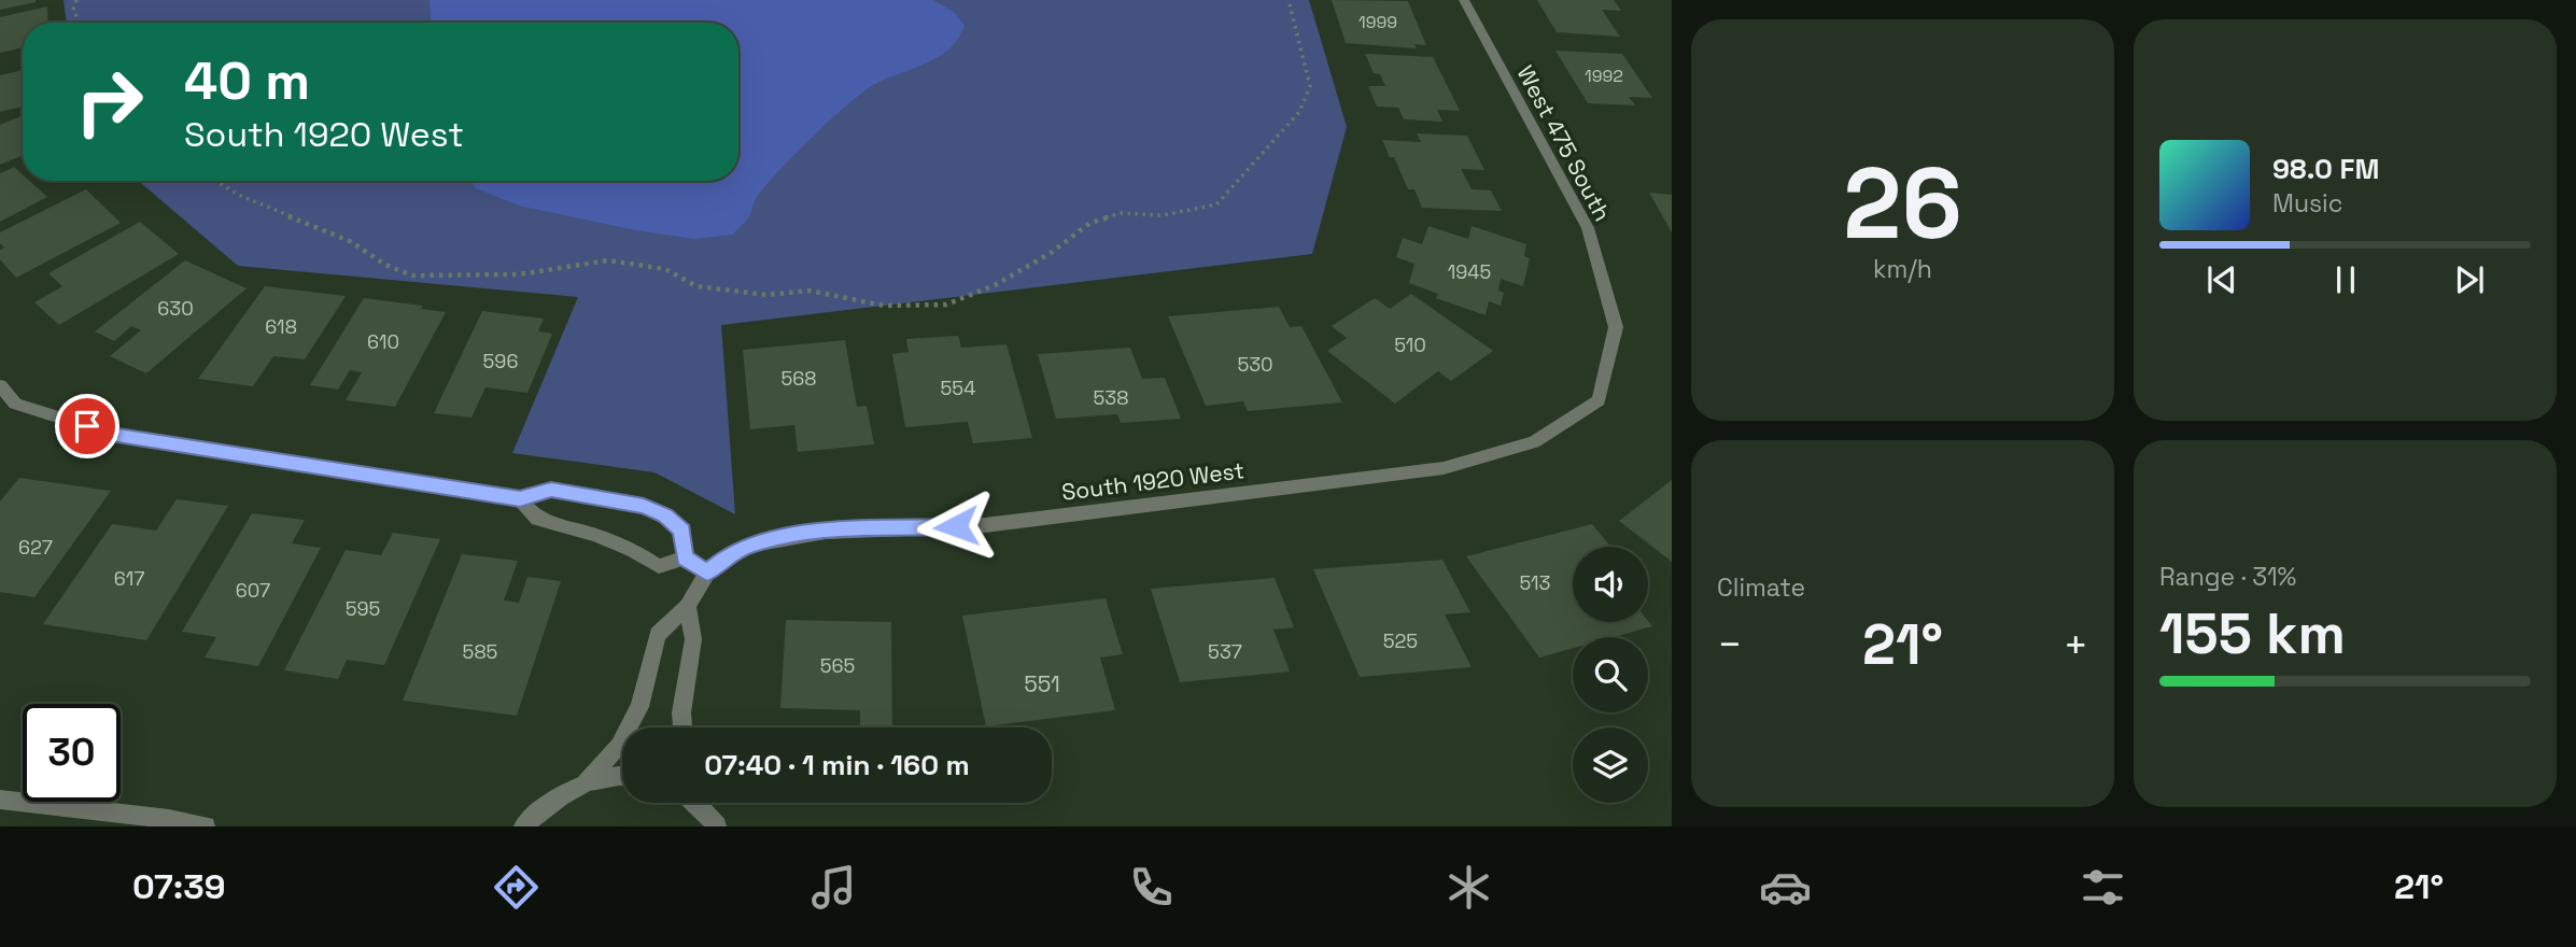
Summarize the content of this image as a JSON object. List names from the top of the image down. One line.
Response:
{"streets":{"street":["West 475 South","South 1920 West"]},"crossings":[["West 475 South","South 1920 West"]],"house_numbers":["1999","1992","1945","630","618","610","510","596","530","568","554","538","627","617","513","607","595","525","585","537","565","551"],"page":{"tile":[["26","km/h"],"Climate",["Range · 31%","155 km"]],"turn":["40 m","South 1920 West"],"song":["98.0 FM","Music"],"heat":["−","21°","+"],"limit":"30","trip":"07:40 · 1 min · 160 m","tabs":["07:39","21°"]}}
